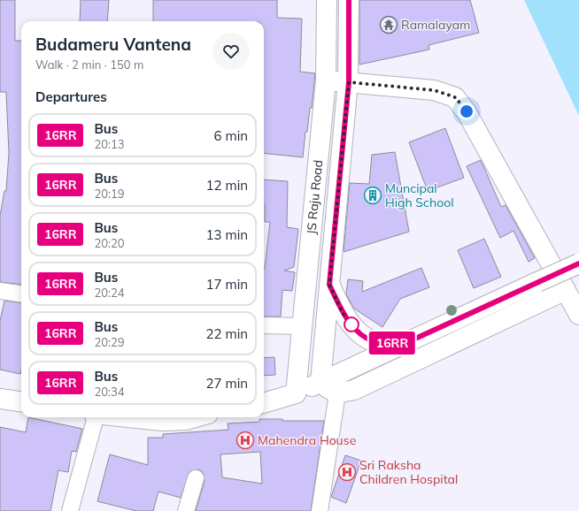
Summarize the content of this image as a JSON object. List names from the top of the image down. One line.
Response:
{"streets":{"main road":["JS Raju Road"]},"places":{"temple":["Ramalayam"],"building":["Muncipal High School"],"hospital":["Mahendra House","Sri Raksha Children Hospital"]},"lines":["bus line 16RR"],"page":{"on_map":"16RR","heading":[["Budameru Vantena","Walk · 2 min · 150 m"],"Departures"],"list":[{"mark":"16RR","name":"Bus","note":"20:13","value":"6 min"},{"mark":"16RR","name":"Bus","note":"20:19","value":"12 min"},{"mark":"16RR","name":"Bus","note":"20:20","value":"13 min"},{"mark":"16RR","name":"Bus","note":"20:24","value":"17 min"},{"mark":"16RR","name":"Bus","note":"20:29","value":"22 min"},{"mark":"16RR","name":"Bus","note":"20:34","value":"27 min"}]}}
